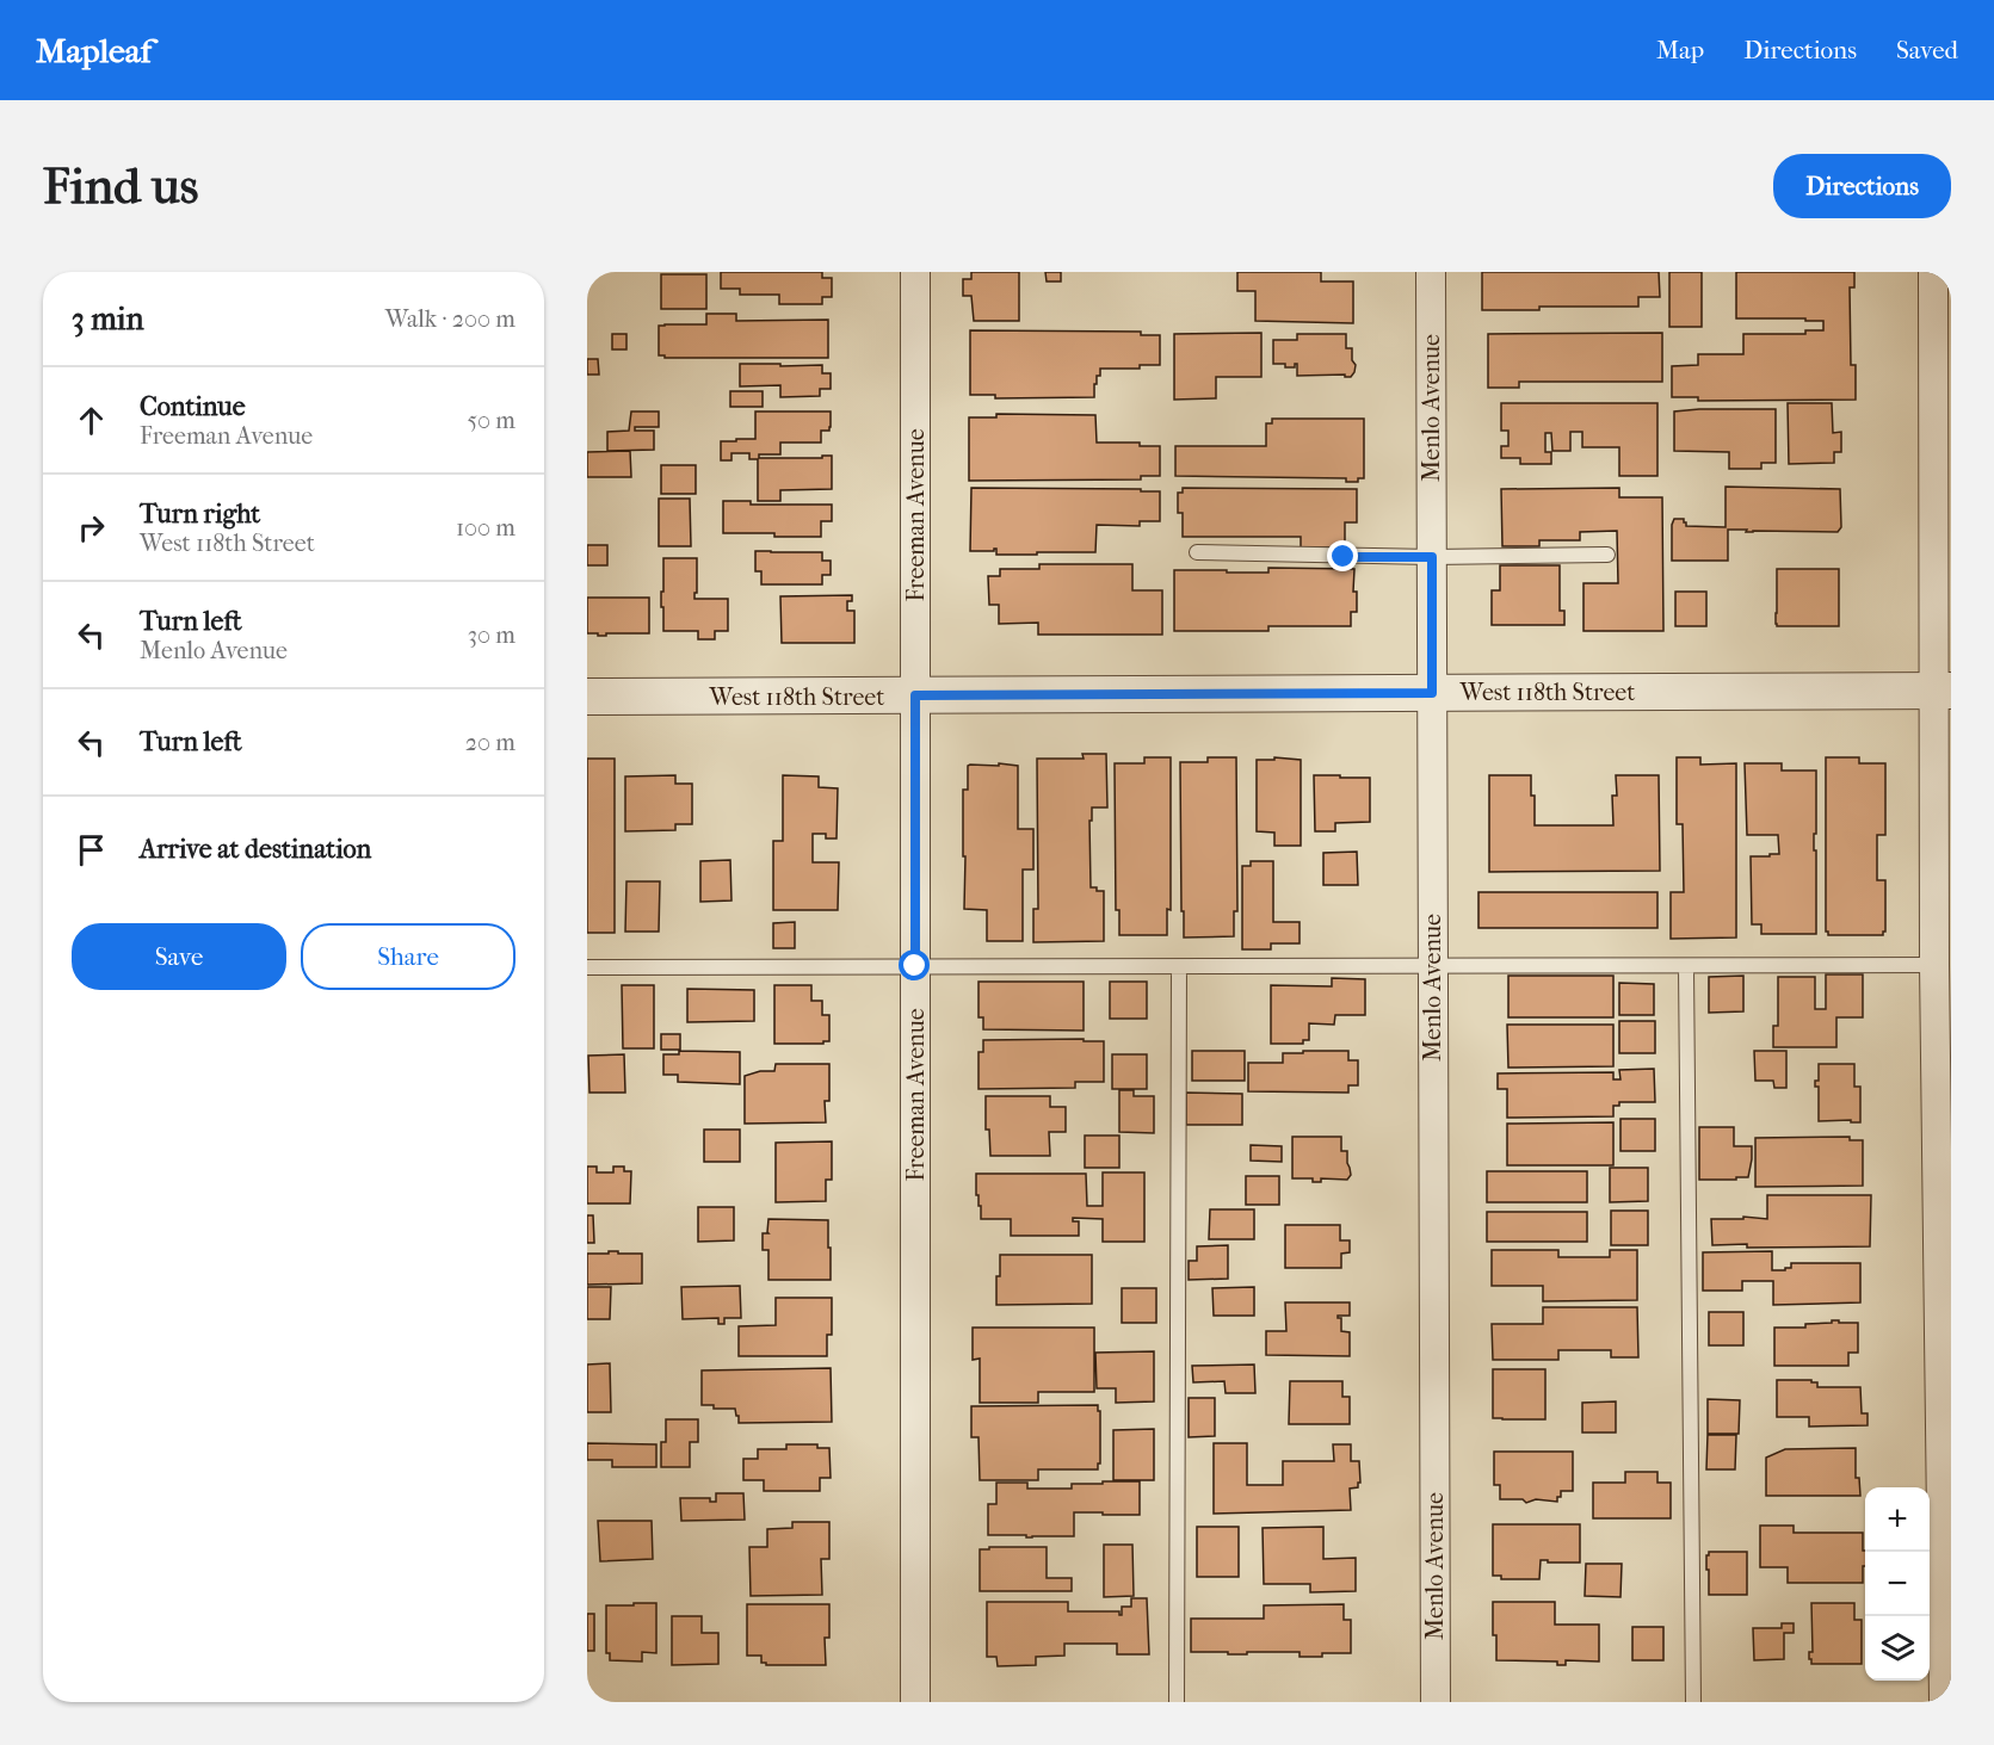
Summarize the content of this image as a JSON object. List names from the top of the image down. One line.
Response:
{"streets":{"street":["Menlo Avenue","Freeman Avenue","West 118th Street"]},"crossings":[["Menlo Avenue","West 118th Street"],["Freeman Avenue","West 118th Street"]],"page":{"header":"Mapleaf","nav":["Map","Directions","Saved"],"buttons":["Directions",["Save","Share"]],"title":"Find us","heading":["3 min","Walk · 200 m"],"list":[["Continue","Freeman Avenue","50 m"],["Turn right","West 118th Street","100 m"],["Turn left","Menlo Avenue","30 m"],["Turn left","20 m"],"Arrive at destination"],"map_buttons":["+","−"]}}
